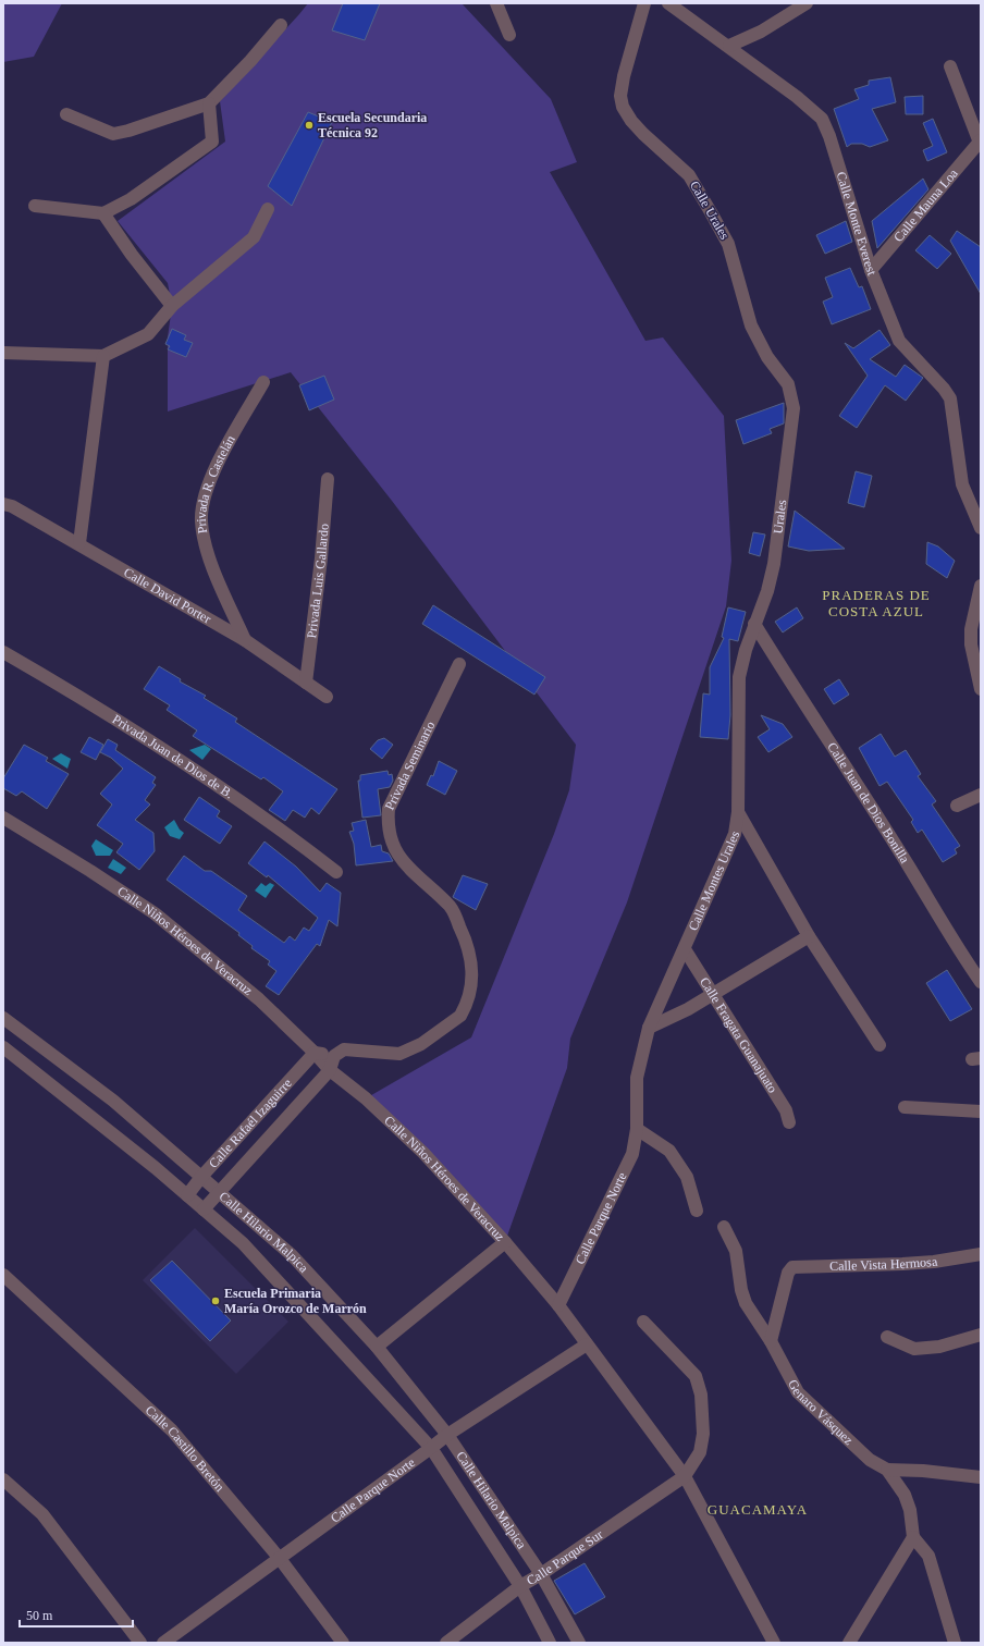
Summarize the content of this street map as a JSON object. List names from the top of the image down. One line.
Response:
{"streets":{"street":["Calle Mauna Loa","Calle Urales","Calle Monte Everest","Privada R. Castelán","Urales","Privada Luis Gallardo","Calle David Porter","Privada Juan de Dios de B.","Privada Seminario","Calle Juan de Dios Bonilla","Calle Montes Urales","Calle Niños Héroes de Veracruz","Calle Fragata Guanajuato","Calle Rafaél Izaguirre","Calle Parque Norte","Calle Hilario Malpica","Calle Vista Hermosa","Genaro Vásquez","Calle Castillo Bretón","Calle Parque Sur"]},"crossings":[["Calle Mauna Loa","Calle Monte Everest"],["Calle Urales","Urales"],["Privada R. Castelán","Calle David Porter"],["Urales","Calle Juan de Dios Bonilla"],["Urales","Calle Montes Urales"],["Privada Luis Gallardo","Calle David Porter"],["Privada Seminario","Calle Niños Héroes de Veracruz"],["Privada Seminario","Calle Rafaél Izaguirre"],["Calle Juan de Dios Bonilla","Calle Montes Urales"],["Calle Montes Urales","Calle Fragata Guanajuato"],["Calle Montes Urales","Calle Parque Norte"],["Calle Niños Héroes de Veracruz","Calle Rafaél Izaguirre"],["Calle Niños Héroes de Veracruz","Calle Parque Norte"],["Calle Niños Héroes de Veracruz","Calle Parque Sur"],["Calle Rafaél Izaguirre","Calle Hilario Malpica"],["Calle Parque Norte","Calle Hilario Malpica"],["Calle Parque Norte","Calle Castillo Bretón"],["Calle Hilario Malpica","Calle Parque Sur"],["Calle Vista Hermosa","Genaro Vásquez"]],"districts":["PRADERAS DE COSTA AZUL","GUACAMAYA"],"places":["Escuela Secundaria Técnica 92","Escuela Primaria María Orozco de Marrón"],"scale_bar":"50 m"}
